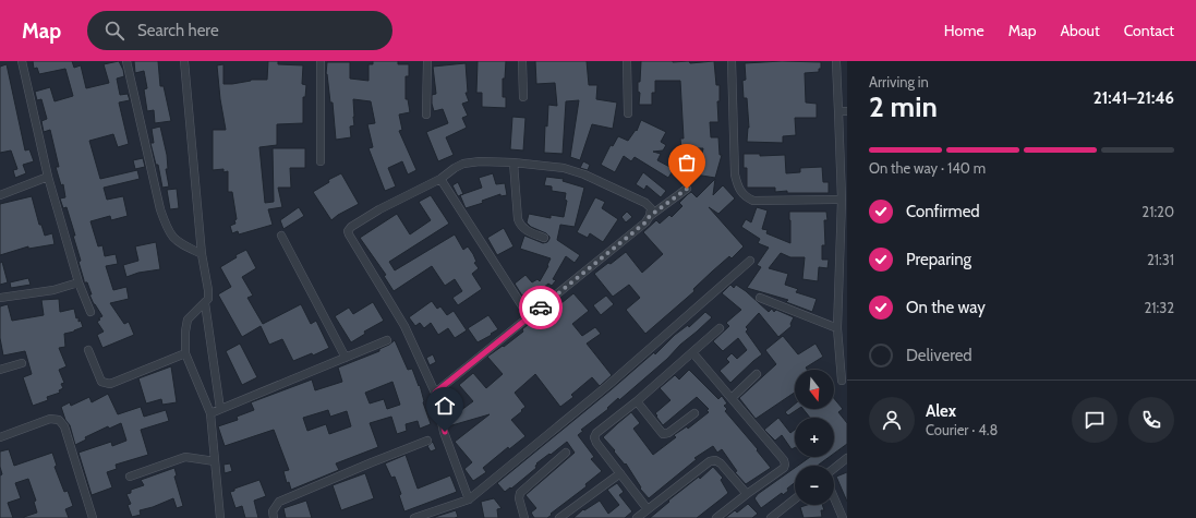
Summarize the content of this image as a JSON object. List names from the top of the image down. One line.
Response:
{"north":"bottom","page":{"header":"Map","search":"Search here","nav":["Home","Map","About","Contact"],"heading":["2 min","Arriving in","21:41–21:46"],"panel":["Alex","Courier · 4.8"],"bar":"On the way · 140 m","list":[["Confirmed","21:20"],["Preparing","21:31"],["On the way","21:32"],"Delivered"],"map_buttons":["+","−"]}}
